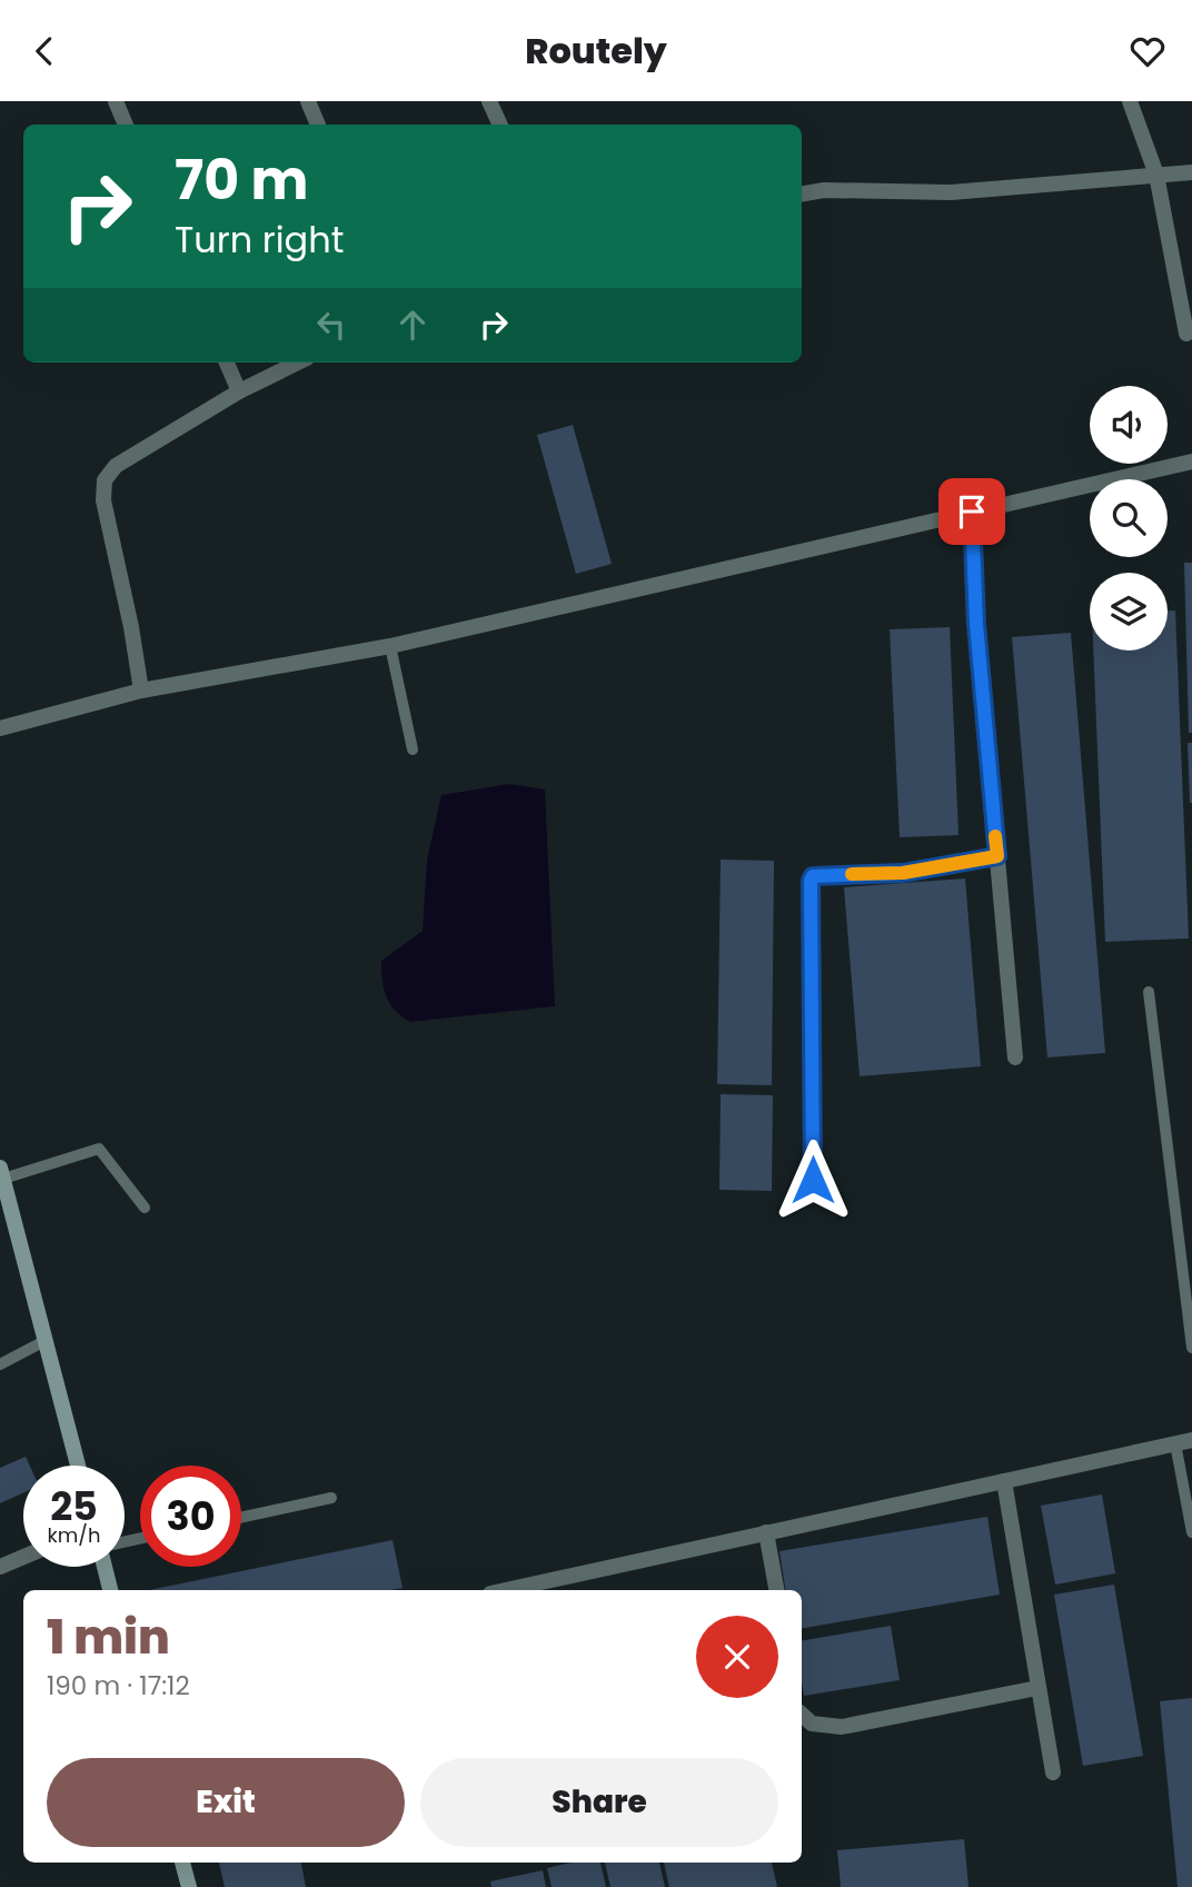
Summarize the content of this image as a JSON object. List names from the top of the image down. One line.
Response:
{"page":{"header":"Routely","turn":["70 m","Turn right"],"speed":"25 km/h","limit":"30","heading":["1 min","190 m · 17:12"],"buttons":["Exit","Share"]}}
